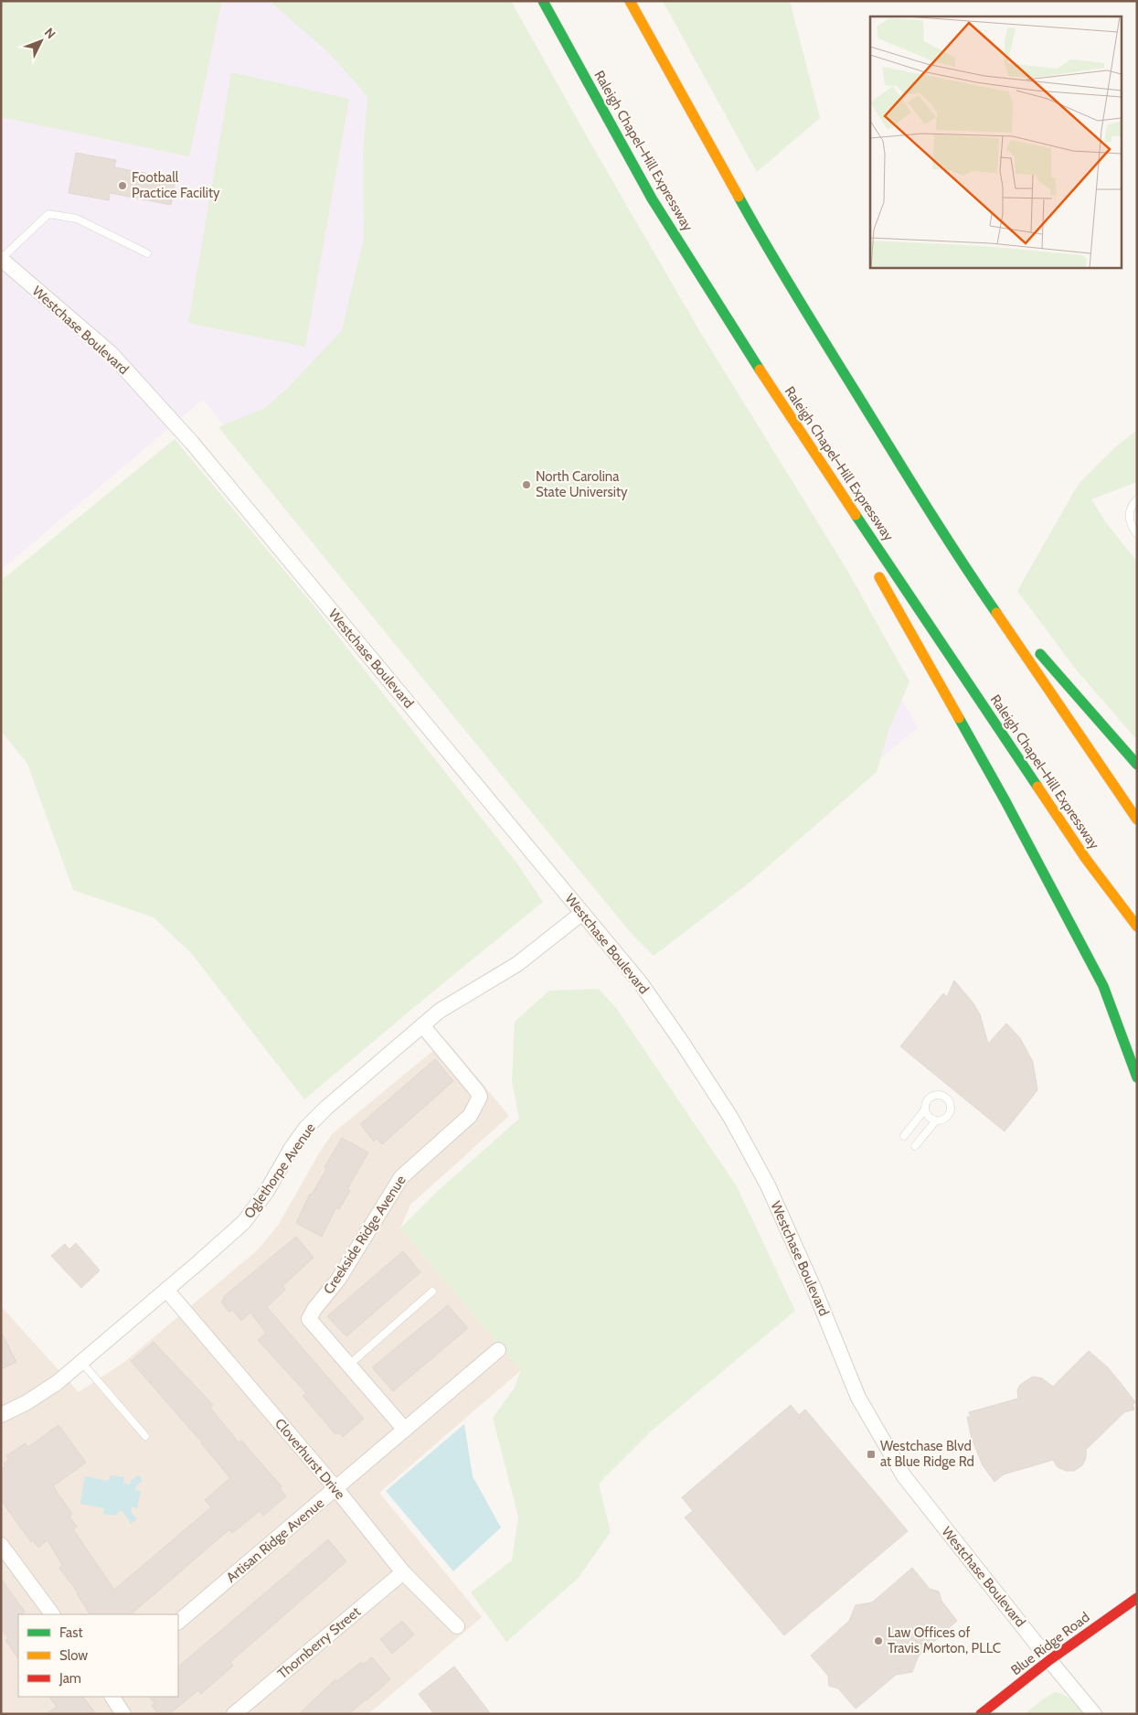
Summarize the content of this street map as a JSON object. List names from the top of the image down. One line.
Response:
{"streets":{"main road":["Raleigh Chapel–Hill Expressway","Blue Ridge Road"],"street":["Westchase Boulevard","Oglethorpe Avenue","Creekside Ridge Avenue","Cloverhurst Drive","Artisan Ridge Avenue","Thornberry Street"]},"crossings":[["Westchase Boulevard","Oglethorpe Avenue"],["Westchase Boulevard","Blue Ridge Road"],["Oglethorpe Avenue","Creekside Ridge Avenue"],["Oglethorpe Avenue","Cloverhurst Drive"],["Creekside Ridge Avenue","Artisan Ridge Avenue"],["Cloverhurst Drive","Artisan Ridge Avenue"],["Cloverhurst Drive","Thornberry Street"]],"places":{"other":["Football Practice Facility","North Carolina State University","Law Offices of Travis Morton, PLLC"],"transit":["Westchase Blvd at Blue Ridge Rd"]},"legend":["Fast","Slow","Jam"],"north":"top right"}
